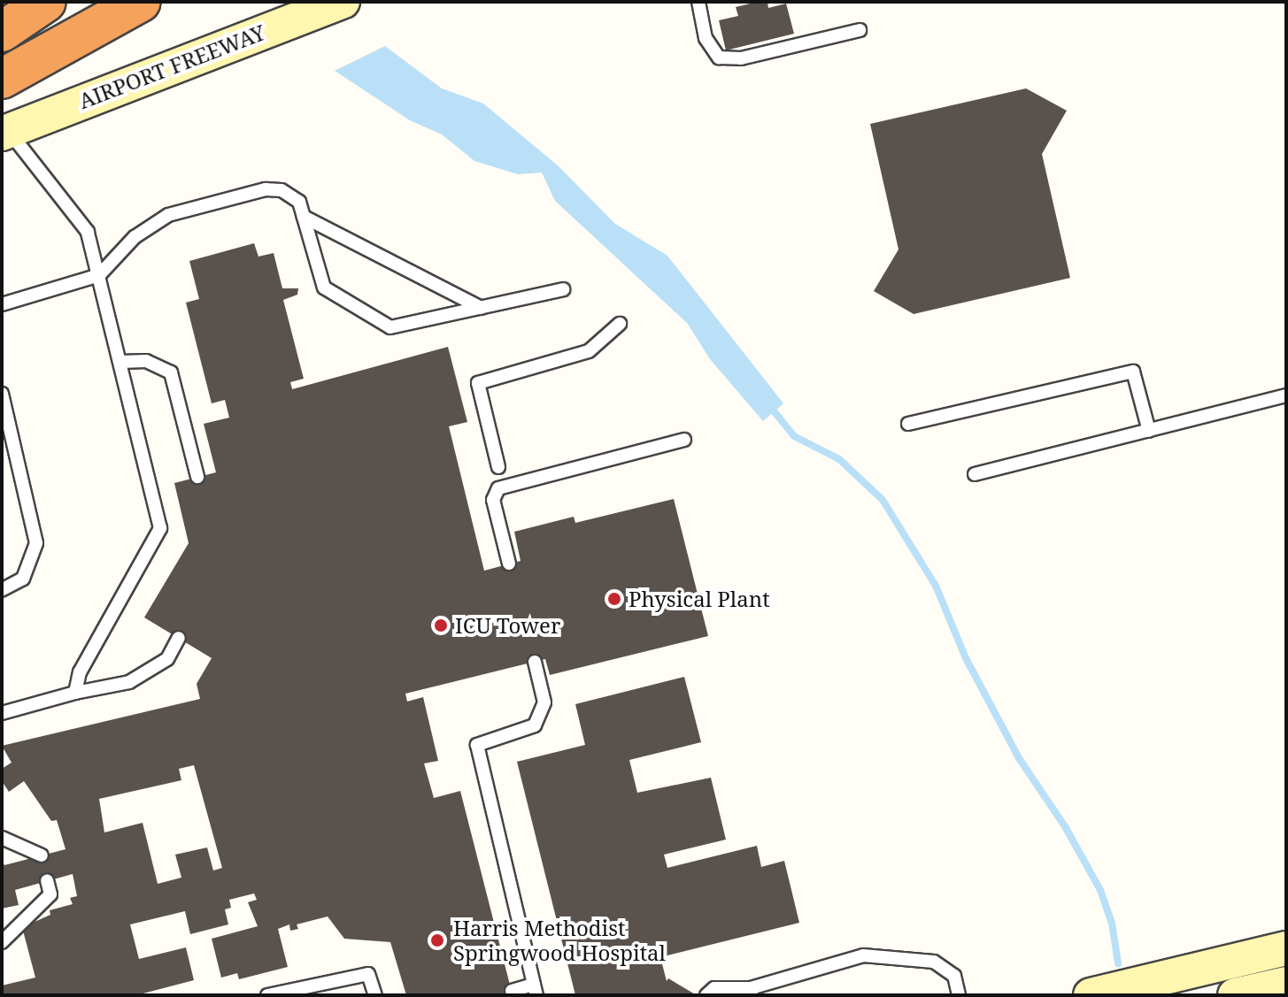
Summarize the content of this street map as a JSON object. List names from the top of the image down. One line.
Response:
{"streets":{"main road":["AIRPORT FREEWAY"]},"places":["Physical Plant","ICU Tower","Harris Methodist Springwood Hospital"]}
